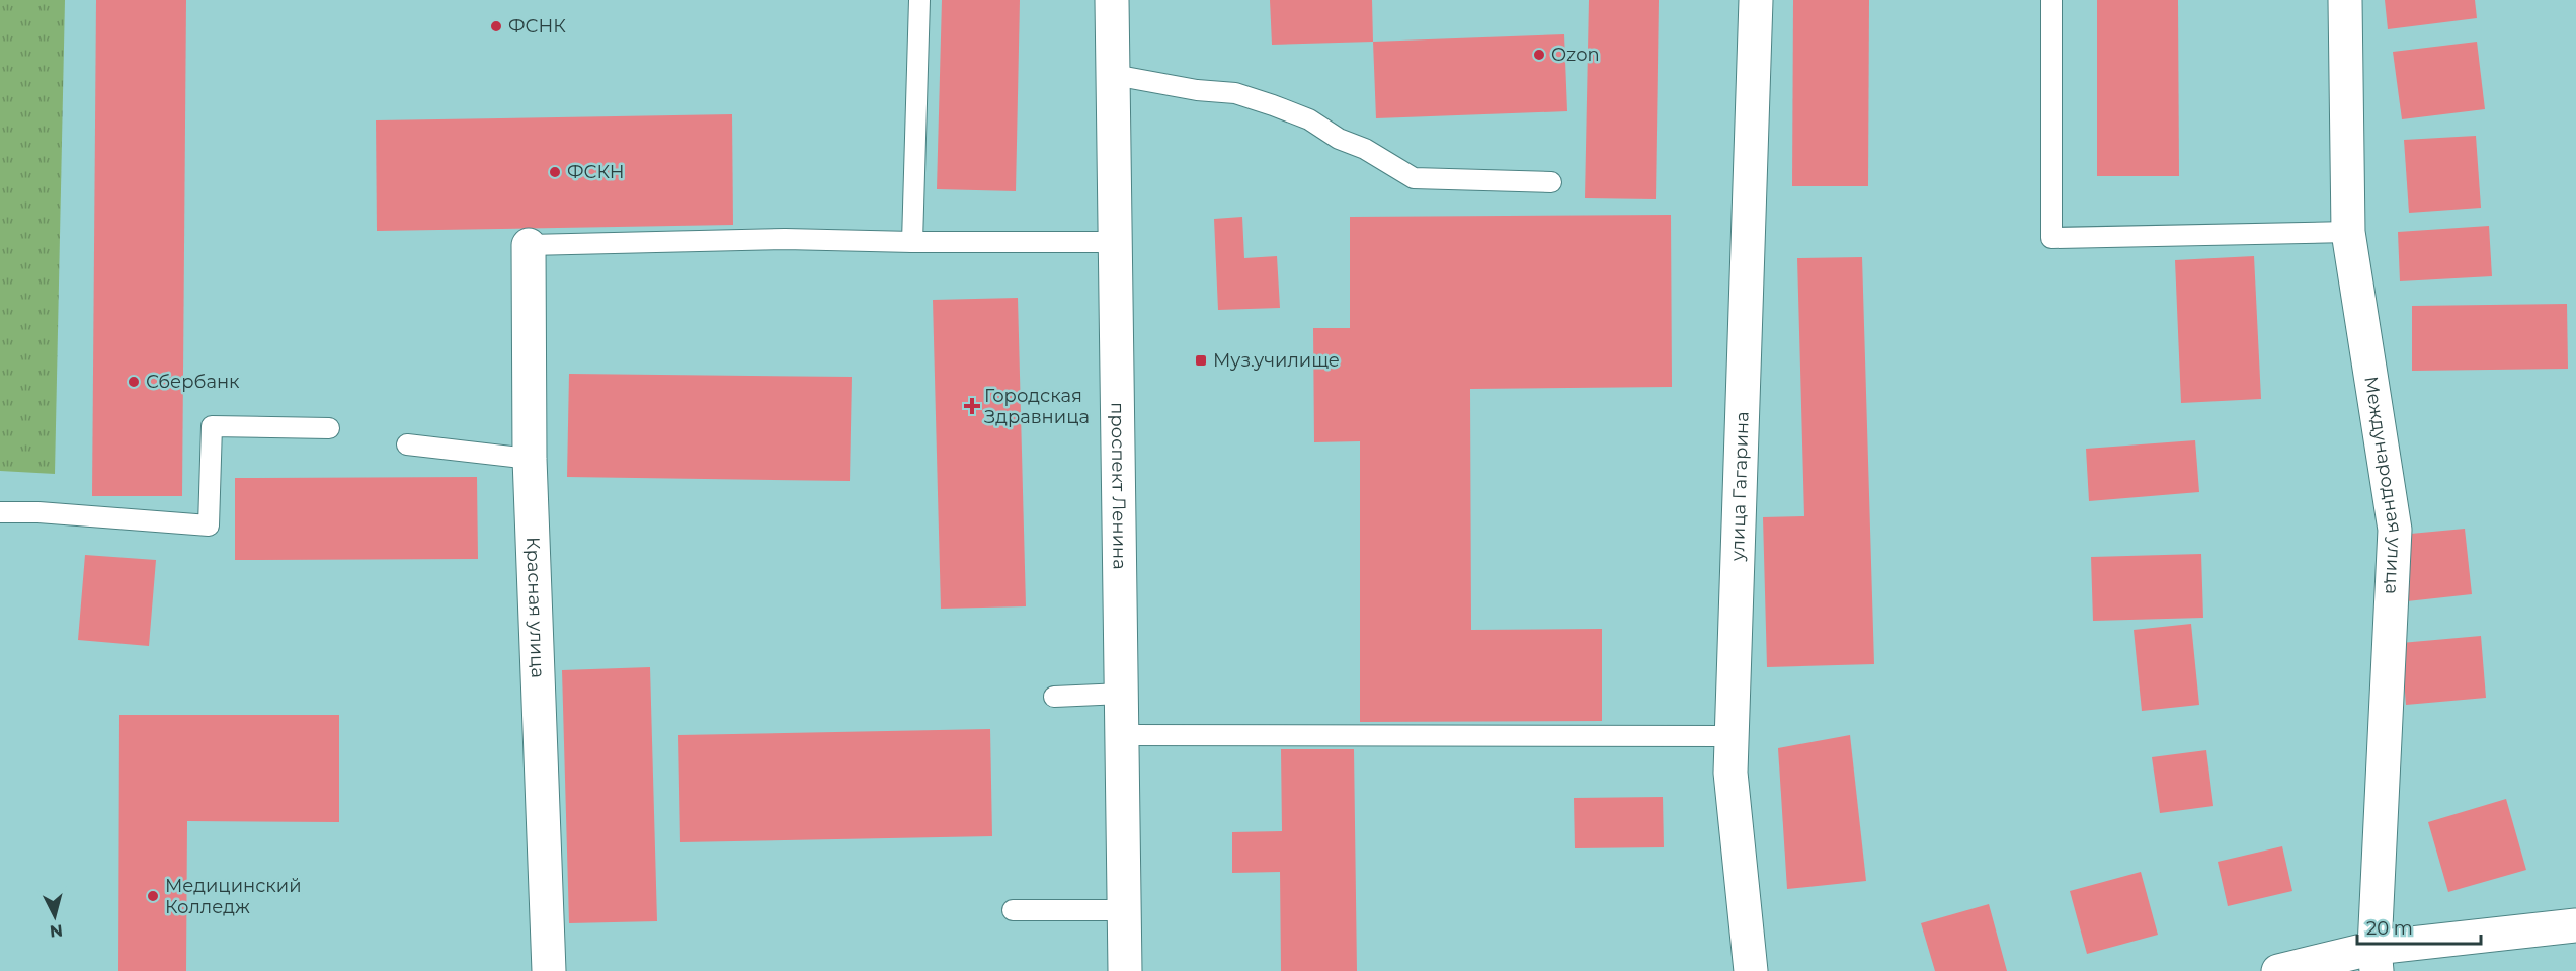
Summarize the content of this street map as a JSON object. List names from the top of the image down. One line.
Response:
{"streets":{"street":["проспект Ленина","Международная улица","улица Гагарина","Красная улица"]},"places":{"other":["ФСНК","Ozon","ФСКН","Сбербанк","Медицинский Колледж"],"transit":["Муз.училище"],"health":["Городская Здравница"]},"scale_bar":"20 m","north":"bottom"}
